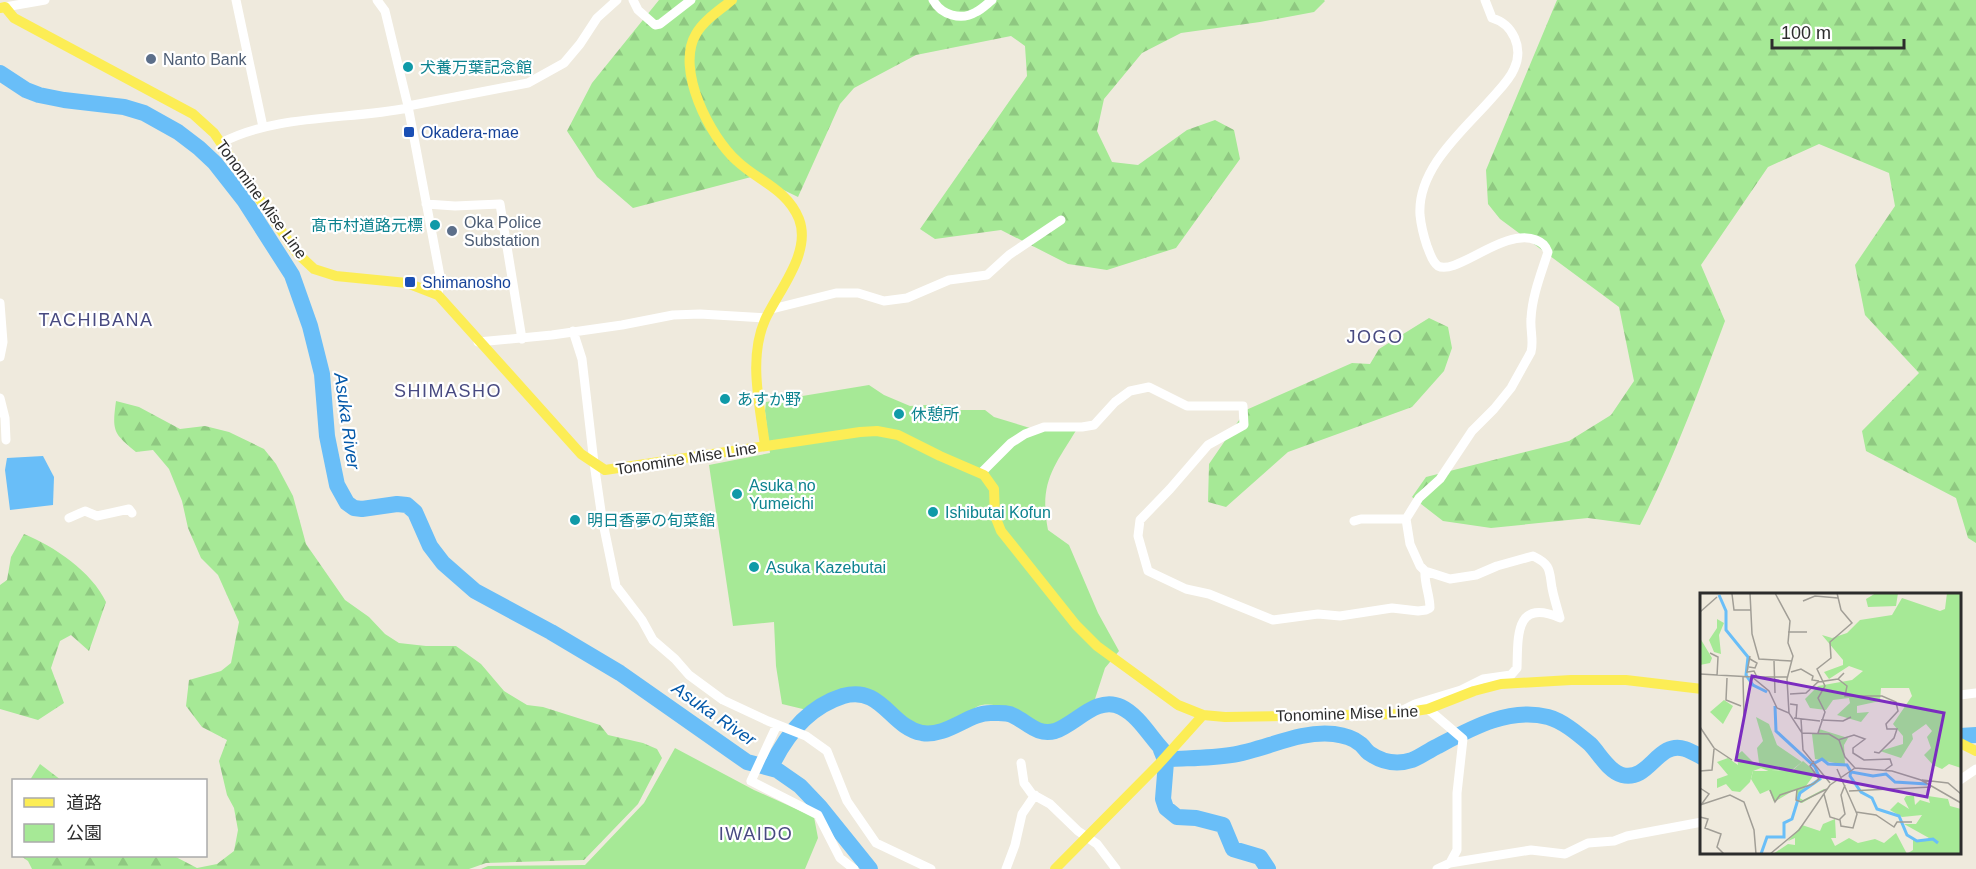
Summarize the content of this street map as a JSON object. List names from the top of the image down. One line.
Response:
{"streets":{"main road":["Tonomine Mise Line"]},"districts":["TACHIBANA","JOGO","SHIMASHO","IWAIDO"],"water":["Asuka River"],"places":{"other":["Nanto Bank","犬養万葉記念館","髙市村道路元標","Oka Police Substation","あすか野","休憩所","Asuka no Yumeichi","Ishibutai Kofun","明日香夢の旬菜館","Asuka Kazebutai"],"transit":["Okadera-mae","Shimanosho"]},"legend":["道路","公園"],"scale_bar":"100 m"}
